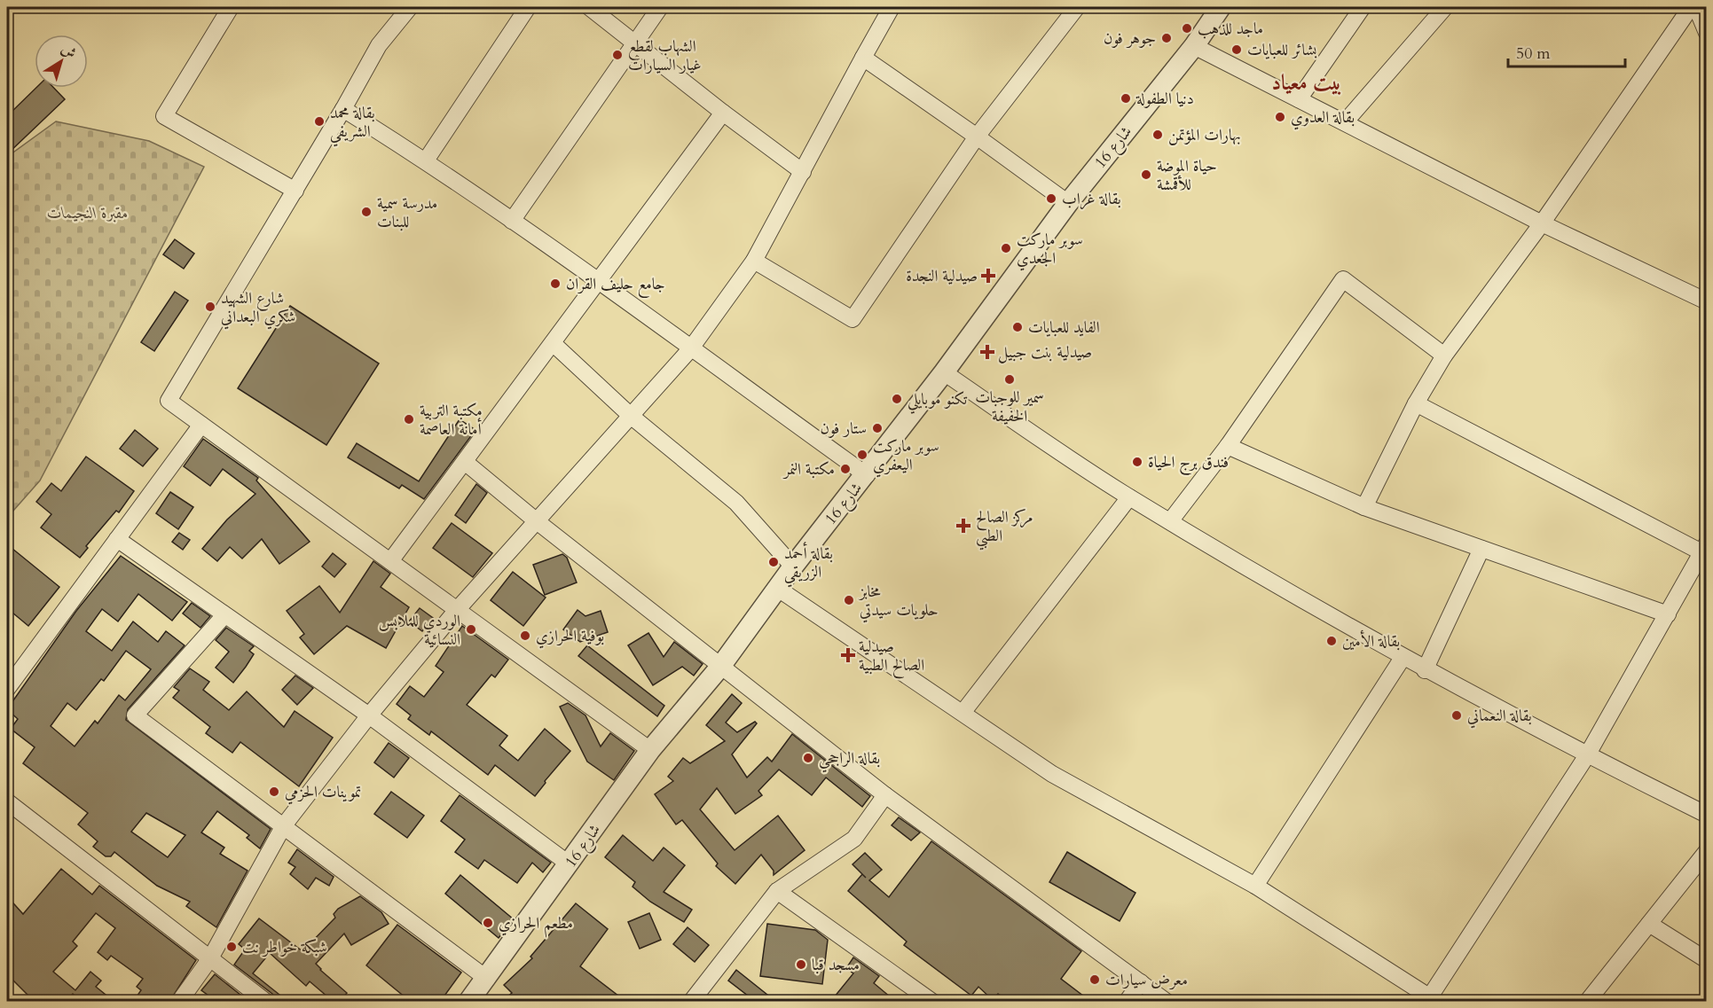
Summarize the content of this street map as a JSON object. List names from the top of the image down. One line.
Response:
{"streets":{"street":["شارع 16"]},"districts":["بيت معياد"],"parks":["مقبرة النجيمات"],"places":{"other":["ماجد للذهب","جوهر فون","بشائر للعبايات","الشهاب لقطع غيار السيارات","دنيا الطفولة","بقالة العدوي","بقالة محمد الشريفي","بهارات المؤتمن","حياة الموضة للأقمشة","بقالة غراب","مدرسة سمية للبنات","سوبر ماركت الجعدي","جامع حليف القران","شارع الشهيد شكري البعداني","الفايد للعبايات","سمير للوجبات الخفيفة","تكنو موبايلي","مكتبة التربية أمانة العاصمة","ستار فون","سوبر ماركت اليعفري","فندق برج الحياة","مكتبة النمر","بقالة أحمد الزريقي","مخابز حلويات سيدتي","الوردي للملابس النسائية","بوفية الحرازي","بقالة الأمين","بقالة النعماني","بقالة الراجحي","تموينات الحزمي","مطعم الحرازي","شبكة خواطر نت","مسجد قبا","معرض سيارات"],"health":["صيدلية النجدة","صيدلية بنت جبيل","مركز الصالح الطبي","صيدلية الصالح الطبية"]},"scale_bar":"50 m","north":"top right"}
